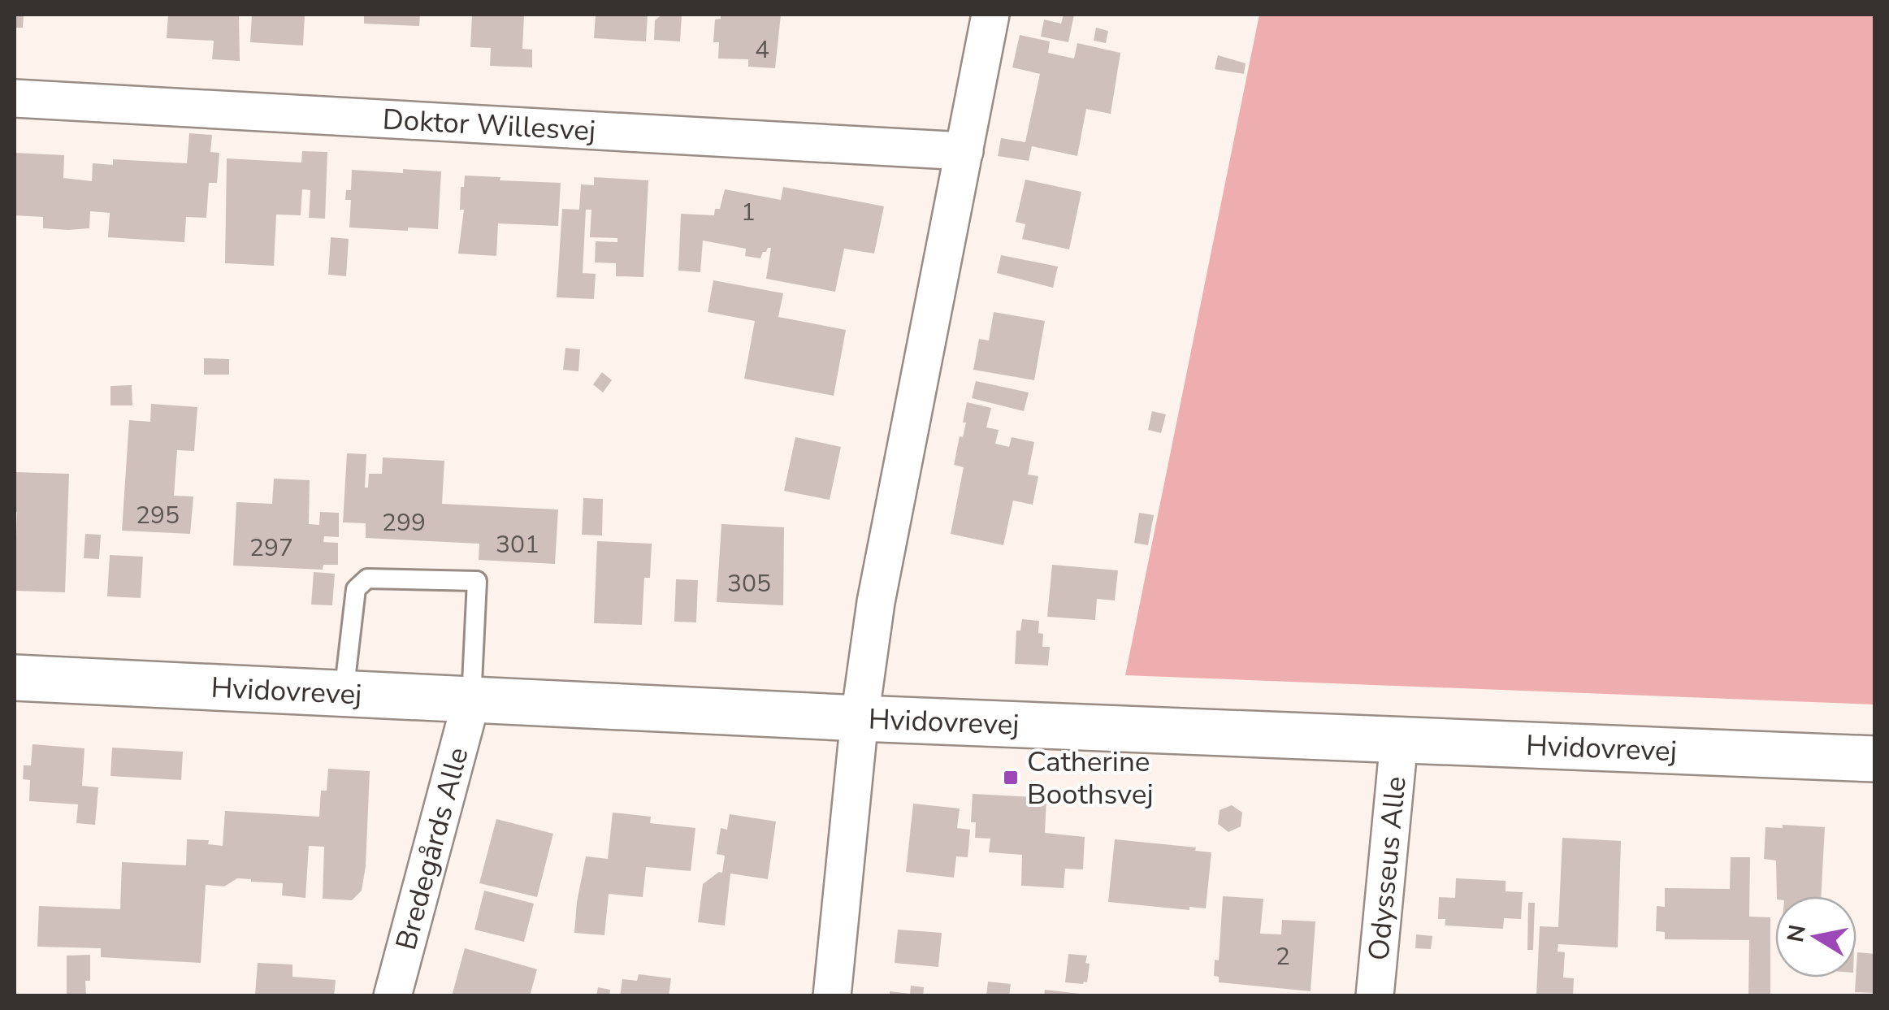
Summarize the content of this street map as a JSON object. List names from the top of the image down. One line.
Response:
{"streets":{"street":["Doktor Willesvej","Hvidovrevej","Bredegårds Alle","Odysseus Alle"]},"crossings":[["Hvidovrevej","Bredegårds Alle"],["Hvidovrevej","Odysseus Alle"]],"places":{"transit":["Catherine Boothsvej"]},"house_numbers":["4","1","295","299","301","297","305","2"],"north":"left"}
